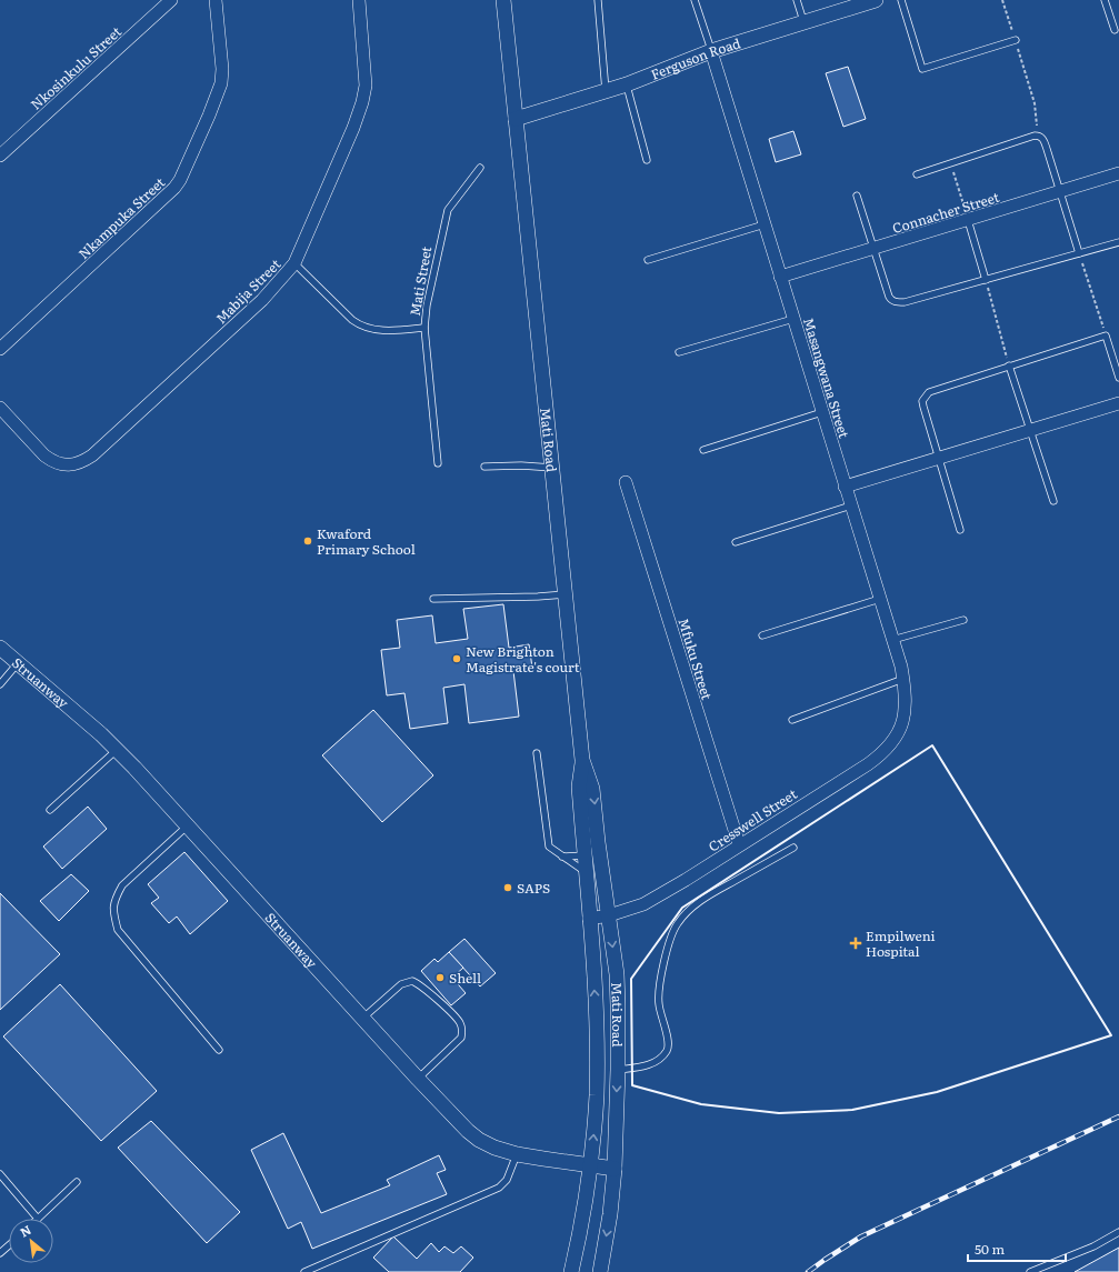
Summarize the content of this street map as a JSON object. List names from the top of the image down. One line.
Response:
{"streets":{"street":["Ferguson Road","Nkosinkulu Street","Connacher Street","Nkampuka Street","Mabija Street","Masangwana Street","Mati Road","Mfuku Street","Struanway","Cresswell Street"],"lane":["Mati Street"]},"crossings":[["Ferguson Road","Masangwana Street"],["Ferguson Road","Mati Road"],["Connacher Street","Masangwana Street"],["Masangwana Street","Cresswell Street"],["Mati Road","Struanway"],["Mati Road","Cresswell Street"],["Mfuku Street","Cresswell Street"]],"places":{"other":["Kwaford Primary School","New Brighton Magistrate's court","SAPS","Shell"],"health":["Empilweni Hospital"]},"scale_bar":"50 m","north":"top left"}
